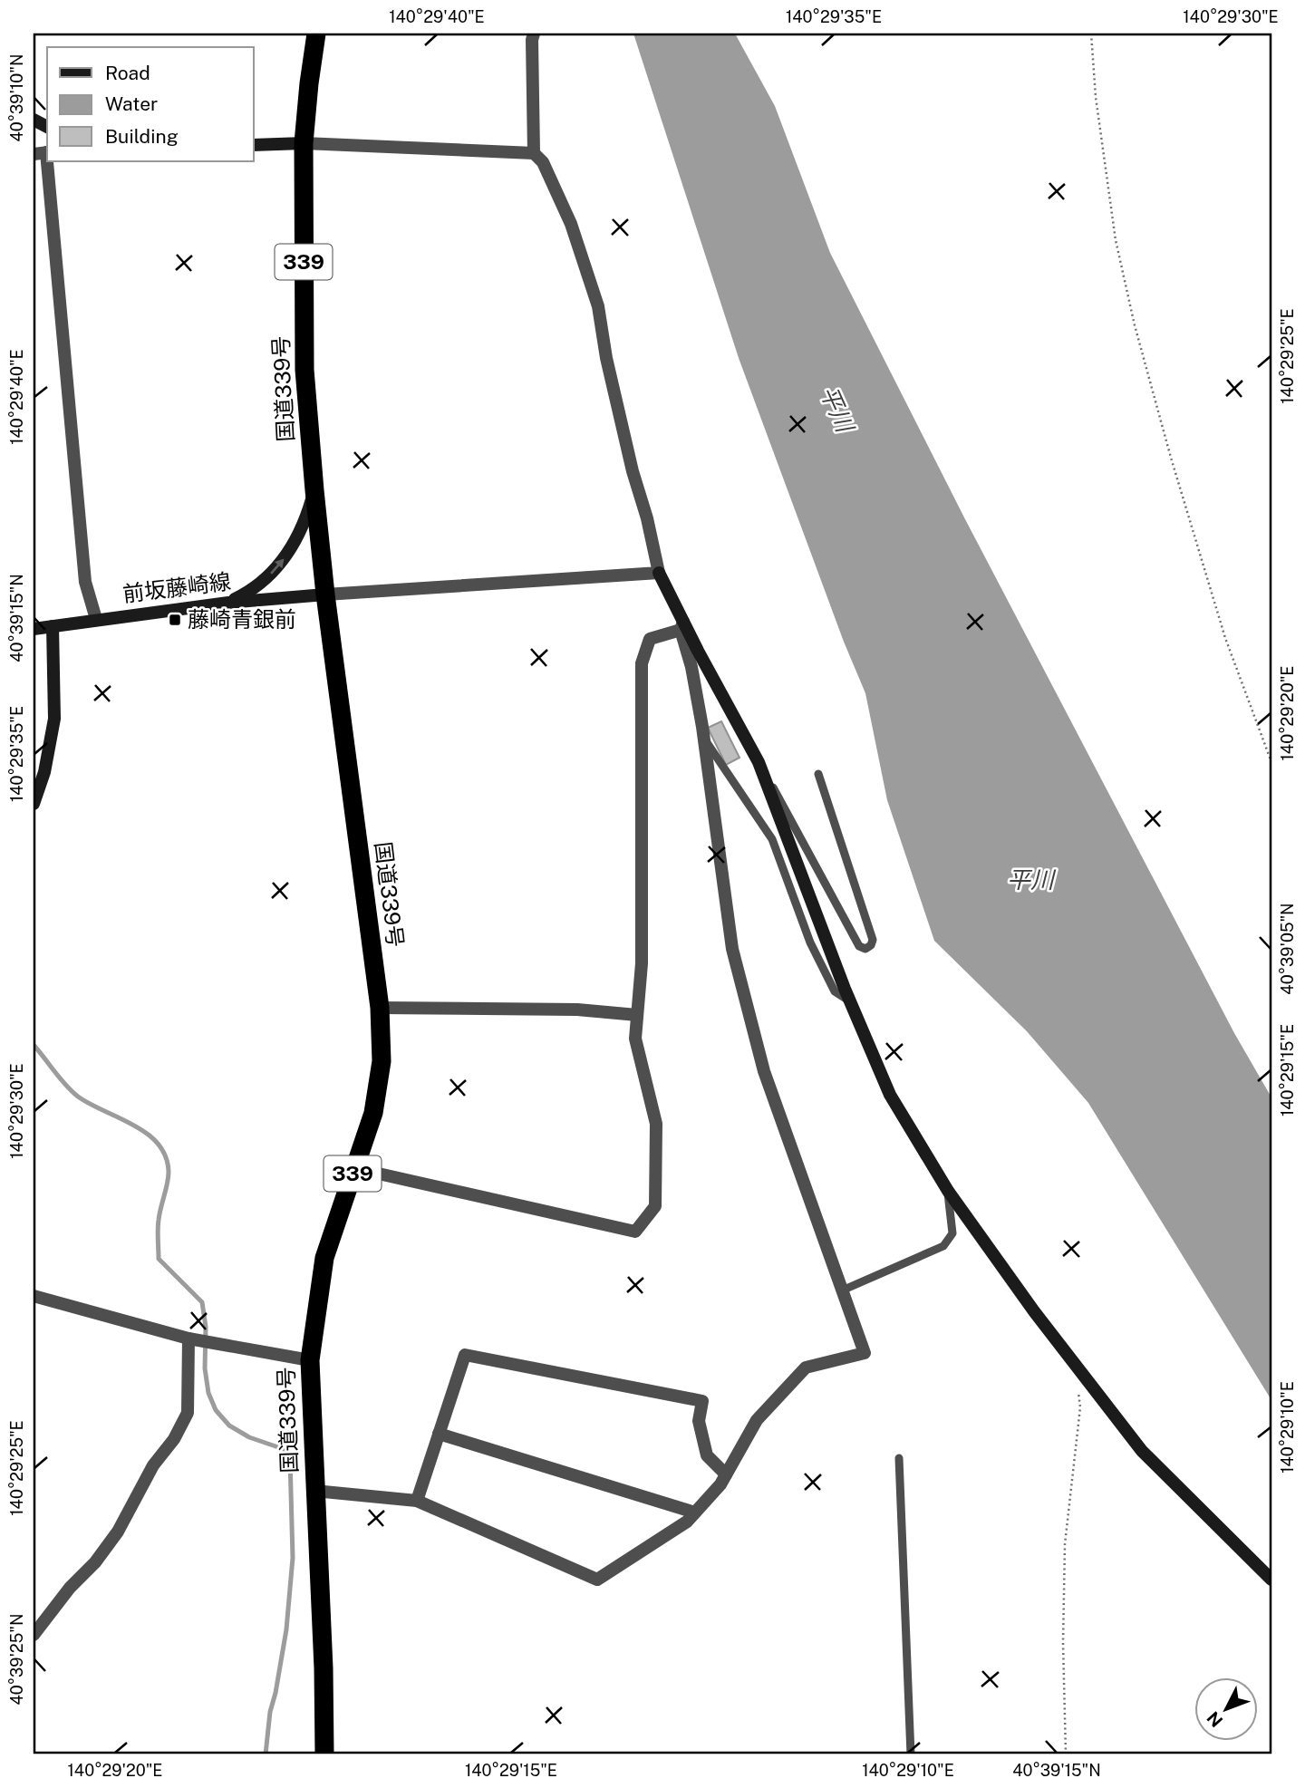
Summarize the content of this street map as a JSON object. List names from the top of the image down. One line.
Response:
{"streets":{"highway":["339","国道339号"],"street":["前坂藤崎線"]},"crossings":[["国道339号","前坂藤崎線"]],"water":["平川"],"places":{"transit":["藤崎青銀前"]},"legend":["Road","Water","Building"],"north":"bottom left","coordinates":["140°29'40\"E","140°29'35\"E","140°29'30\"E","40°39'10\"N","140°29'25\"E","40°39'15\"N","140°29'20\"E","40°39'05\"N","140°29'15\"E","140°29'10\"E","40°39'25\"N"]}
